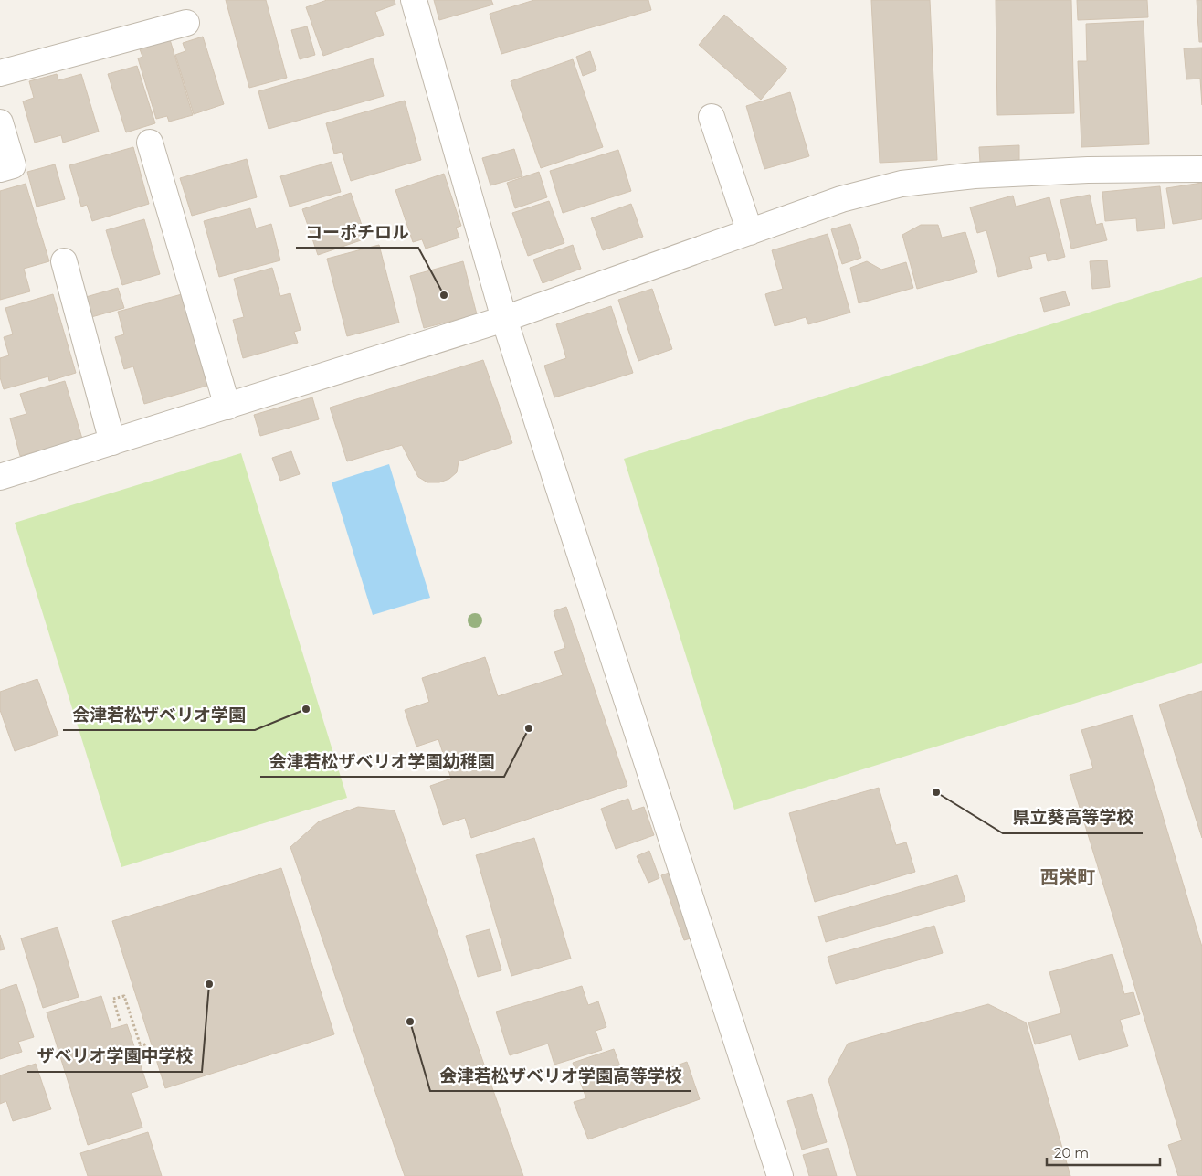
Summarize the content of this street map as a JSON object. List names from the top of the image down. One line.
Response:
{"districts":["西栄町"],"places":["コーポチロル","会津若松ザベリオ学園","会津若松ザベリオ学園幼稚園","県立葵高等学校","ザベリオ学園中学校","会津若松ザベリオ学園高等学校"],"scale_bar":"20 m"}
